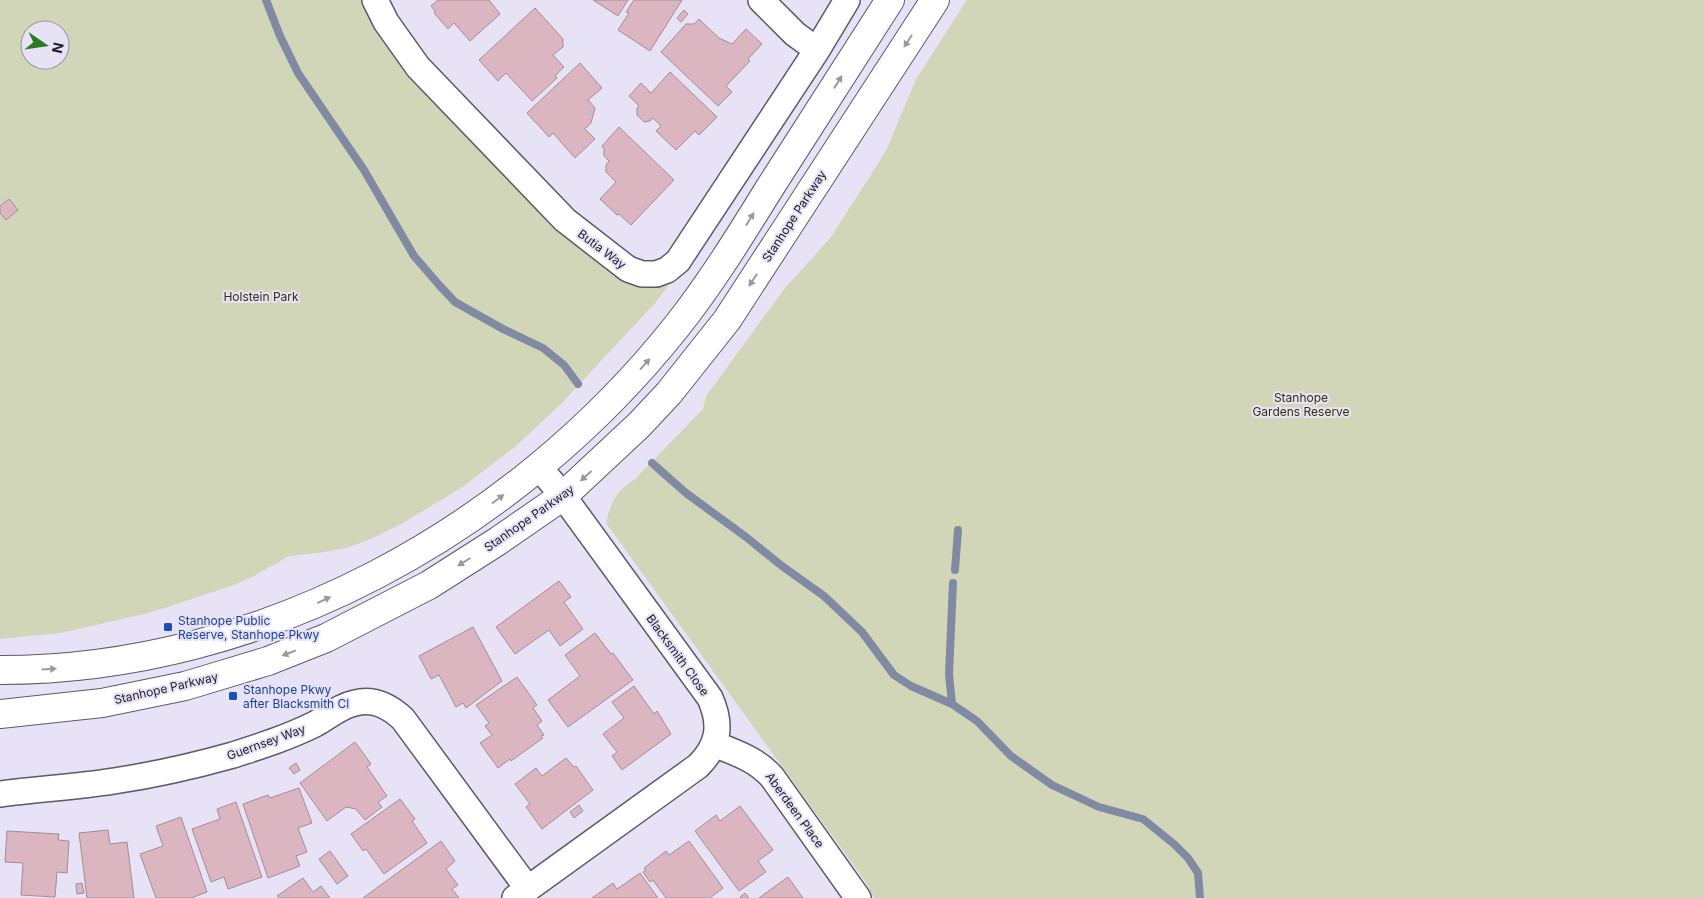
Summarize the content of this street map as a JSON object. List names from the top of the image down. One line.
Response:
{"streets":{"main road":["Stanhope Parkway"],"street":["Butia Way","Blacksmith Close","Guernsey Way","Aberdeen Place"]},"crossings":[["Stanhope Parkway","Blacksmith Close"],["Blacksmith Close","Guernsey Way"],["Blacksmith Close","Aberdeen Place"]],"parks":["Holstein Park","Stanhope Gardens Reserve"],"places":{"transit":["Stanhope Public Reserve, Stanhope Pkwy","Stanhope Pkwy after Blacksmith Cl"]},"north":"right"}
